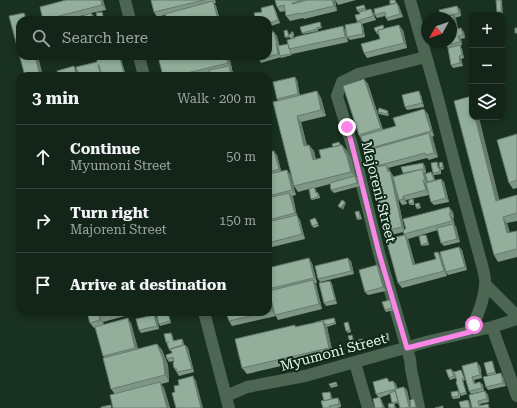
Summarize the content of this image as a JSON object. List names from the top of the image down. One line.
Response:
{"streets":{"street":["Majoreni Street","Myumoni Street"]},"crossings":[["Majoreni Street","Myumoni Street"]],"north":"bottom left","page":{"map_buttons":["+","−"],"search":"Search here","heading":["3 min","Walk · 200 m"],"list":[["Continue","Myumoni Street","50 m"],["Turn right","Majoreni Street","150 m"],"Arrive at destination"]}}
